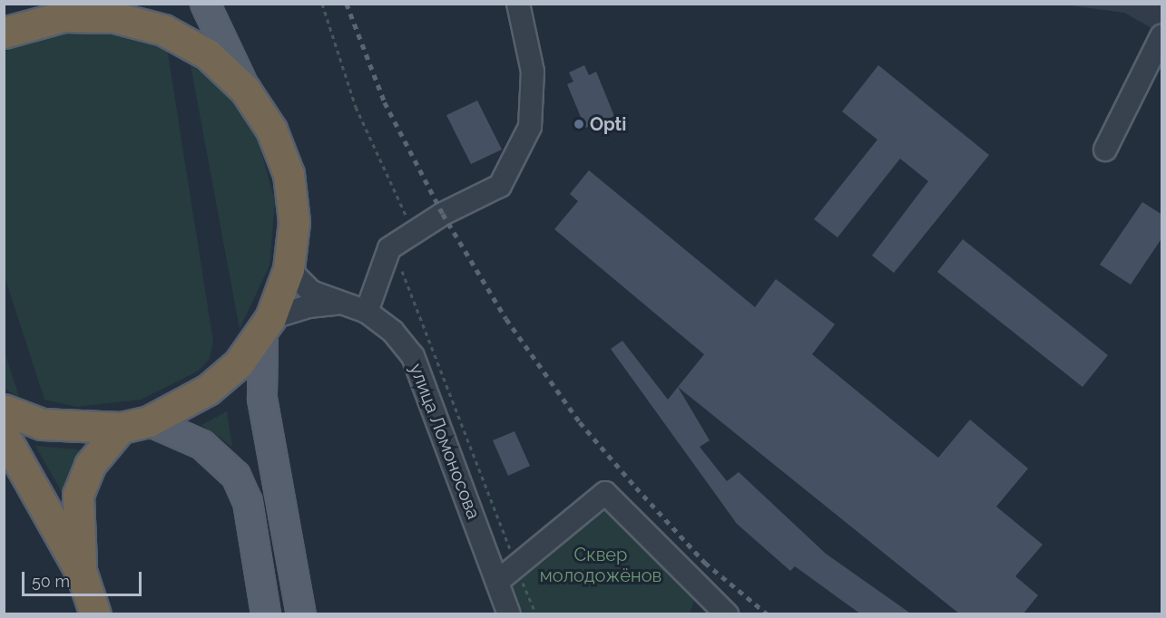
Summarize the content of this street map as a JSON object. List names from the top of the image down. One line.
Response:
{"streets":{"street":["улица Ломоносова"]},"parks":["Сквер молодожёнов"],"places":["Opti"],"scale_bar":"50 m"}
